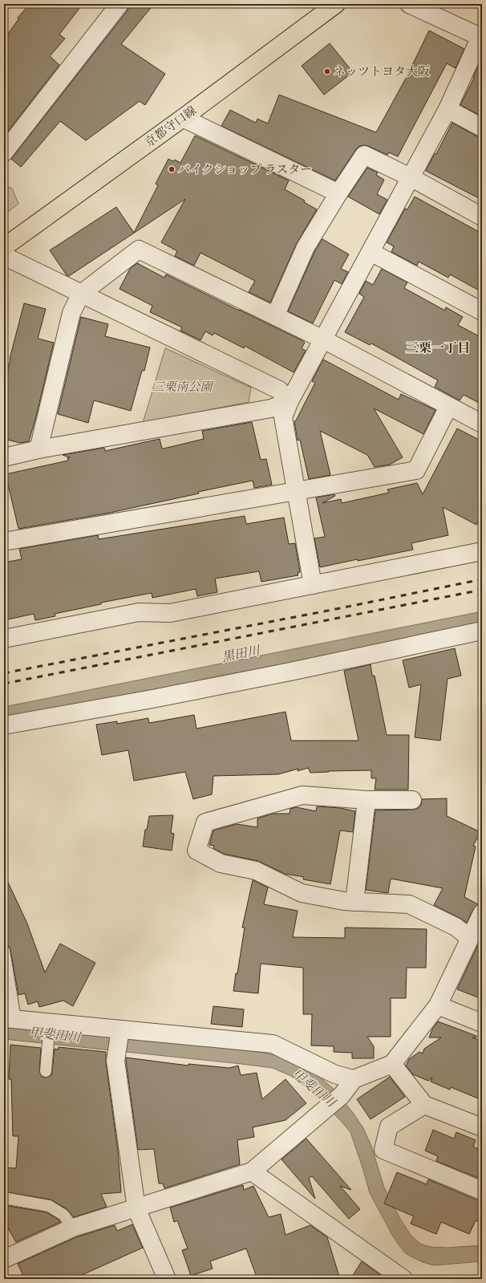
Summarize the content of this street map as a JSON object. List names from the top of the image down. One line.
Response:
{"streets":{"main road":["京都守口線"]},"districts":["三栗一丁目"],"water":["黒田川","甲斐田川"],"parks":["三栗南公園"],"places":["ネッツトヨタ大阪","バイクショップ ラスター"]}
